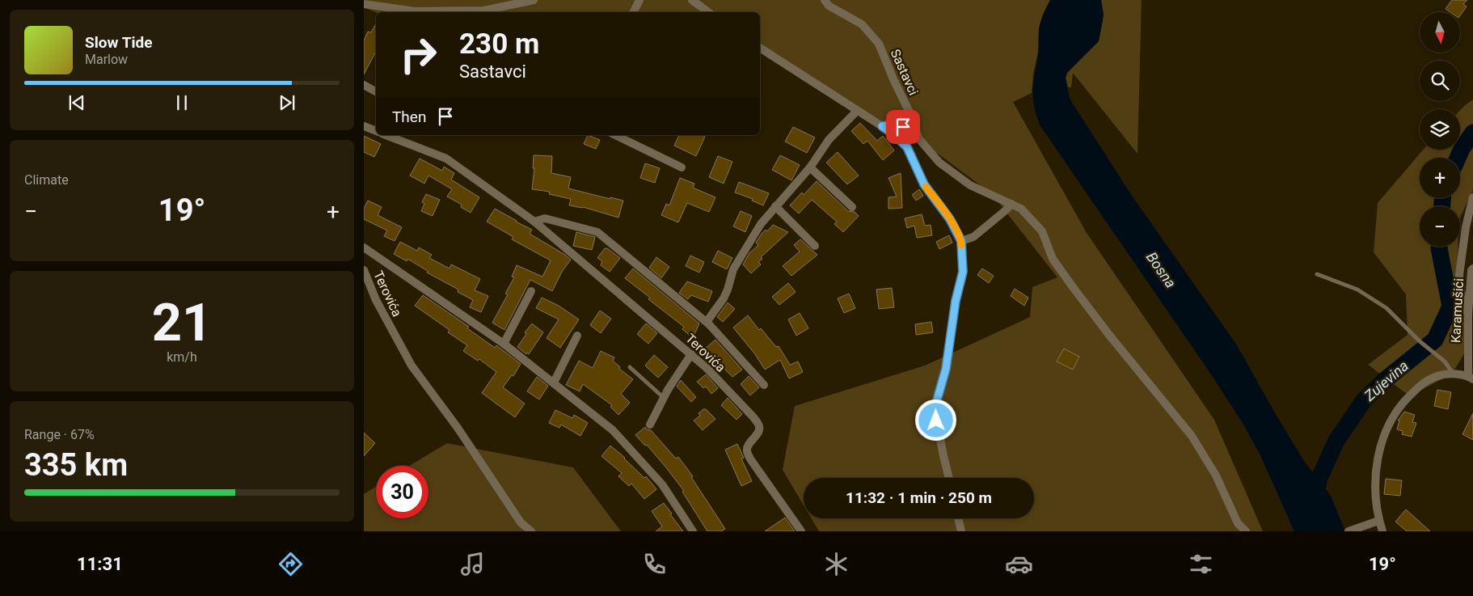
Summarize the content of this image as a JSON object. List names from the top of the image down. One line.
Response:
{"streets":{"street":["Sastavci","Terovića","Karamušići"]},"water":["Bosna","Zujevina"],"north":"bottom","page":{"map_buttons":["+","−"],"turn":["230 m","Sastavci"],"song":["Slow Tide","Marlow"],"then":"Then","tile":["Climate",["21","km/h"],["Range · 67%","335 km"]],"heat":["−","19°","+"],"limit":"30","trip":"11:32 · 1 min · 250 m","tabs":["11:31","19°"]}}
